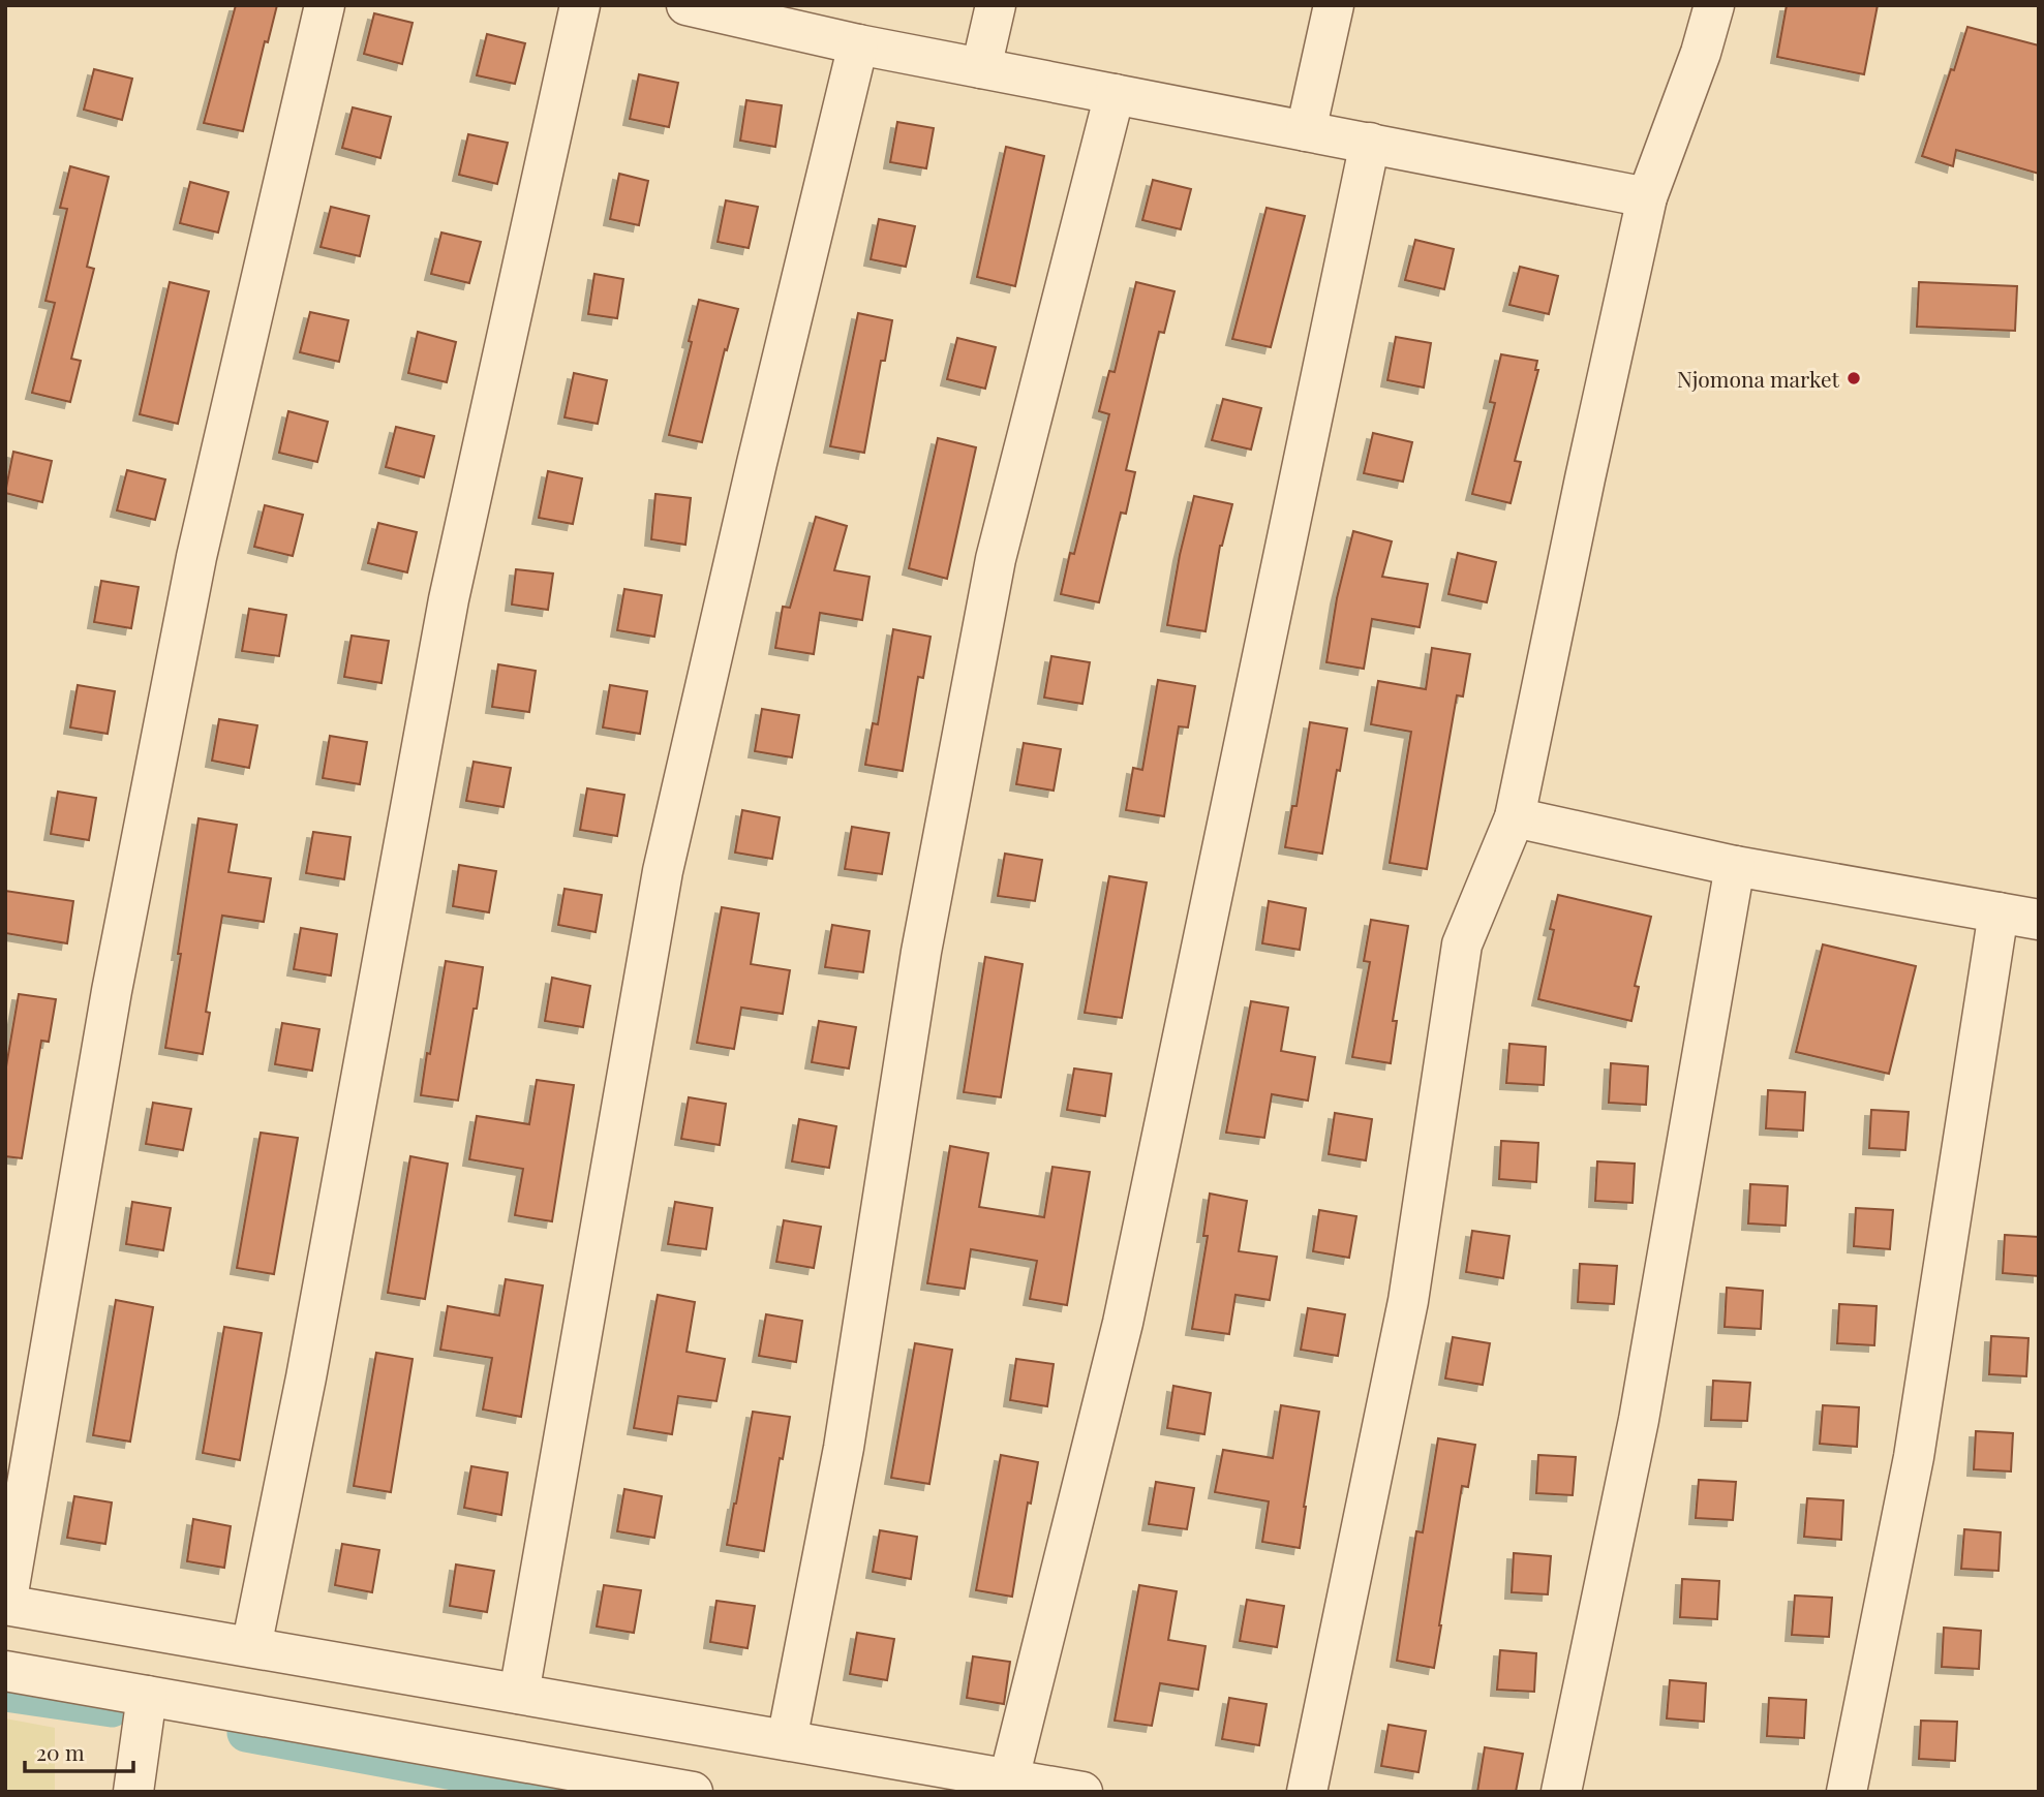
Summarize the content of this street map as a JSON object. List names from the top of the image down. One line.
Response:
{"places":["Njomona market"],"scale_bar":"20 m"}
